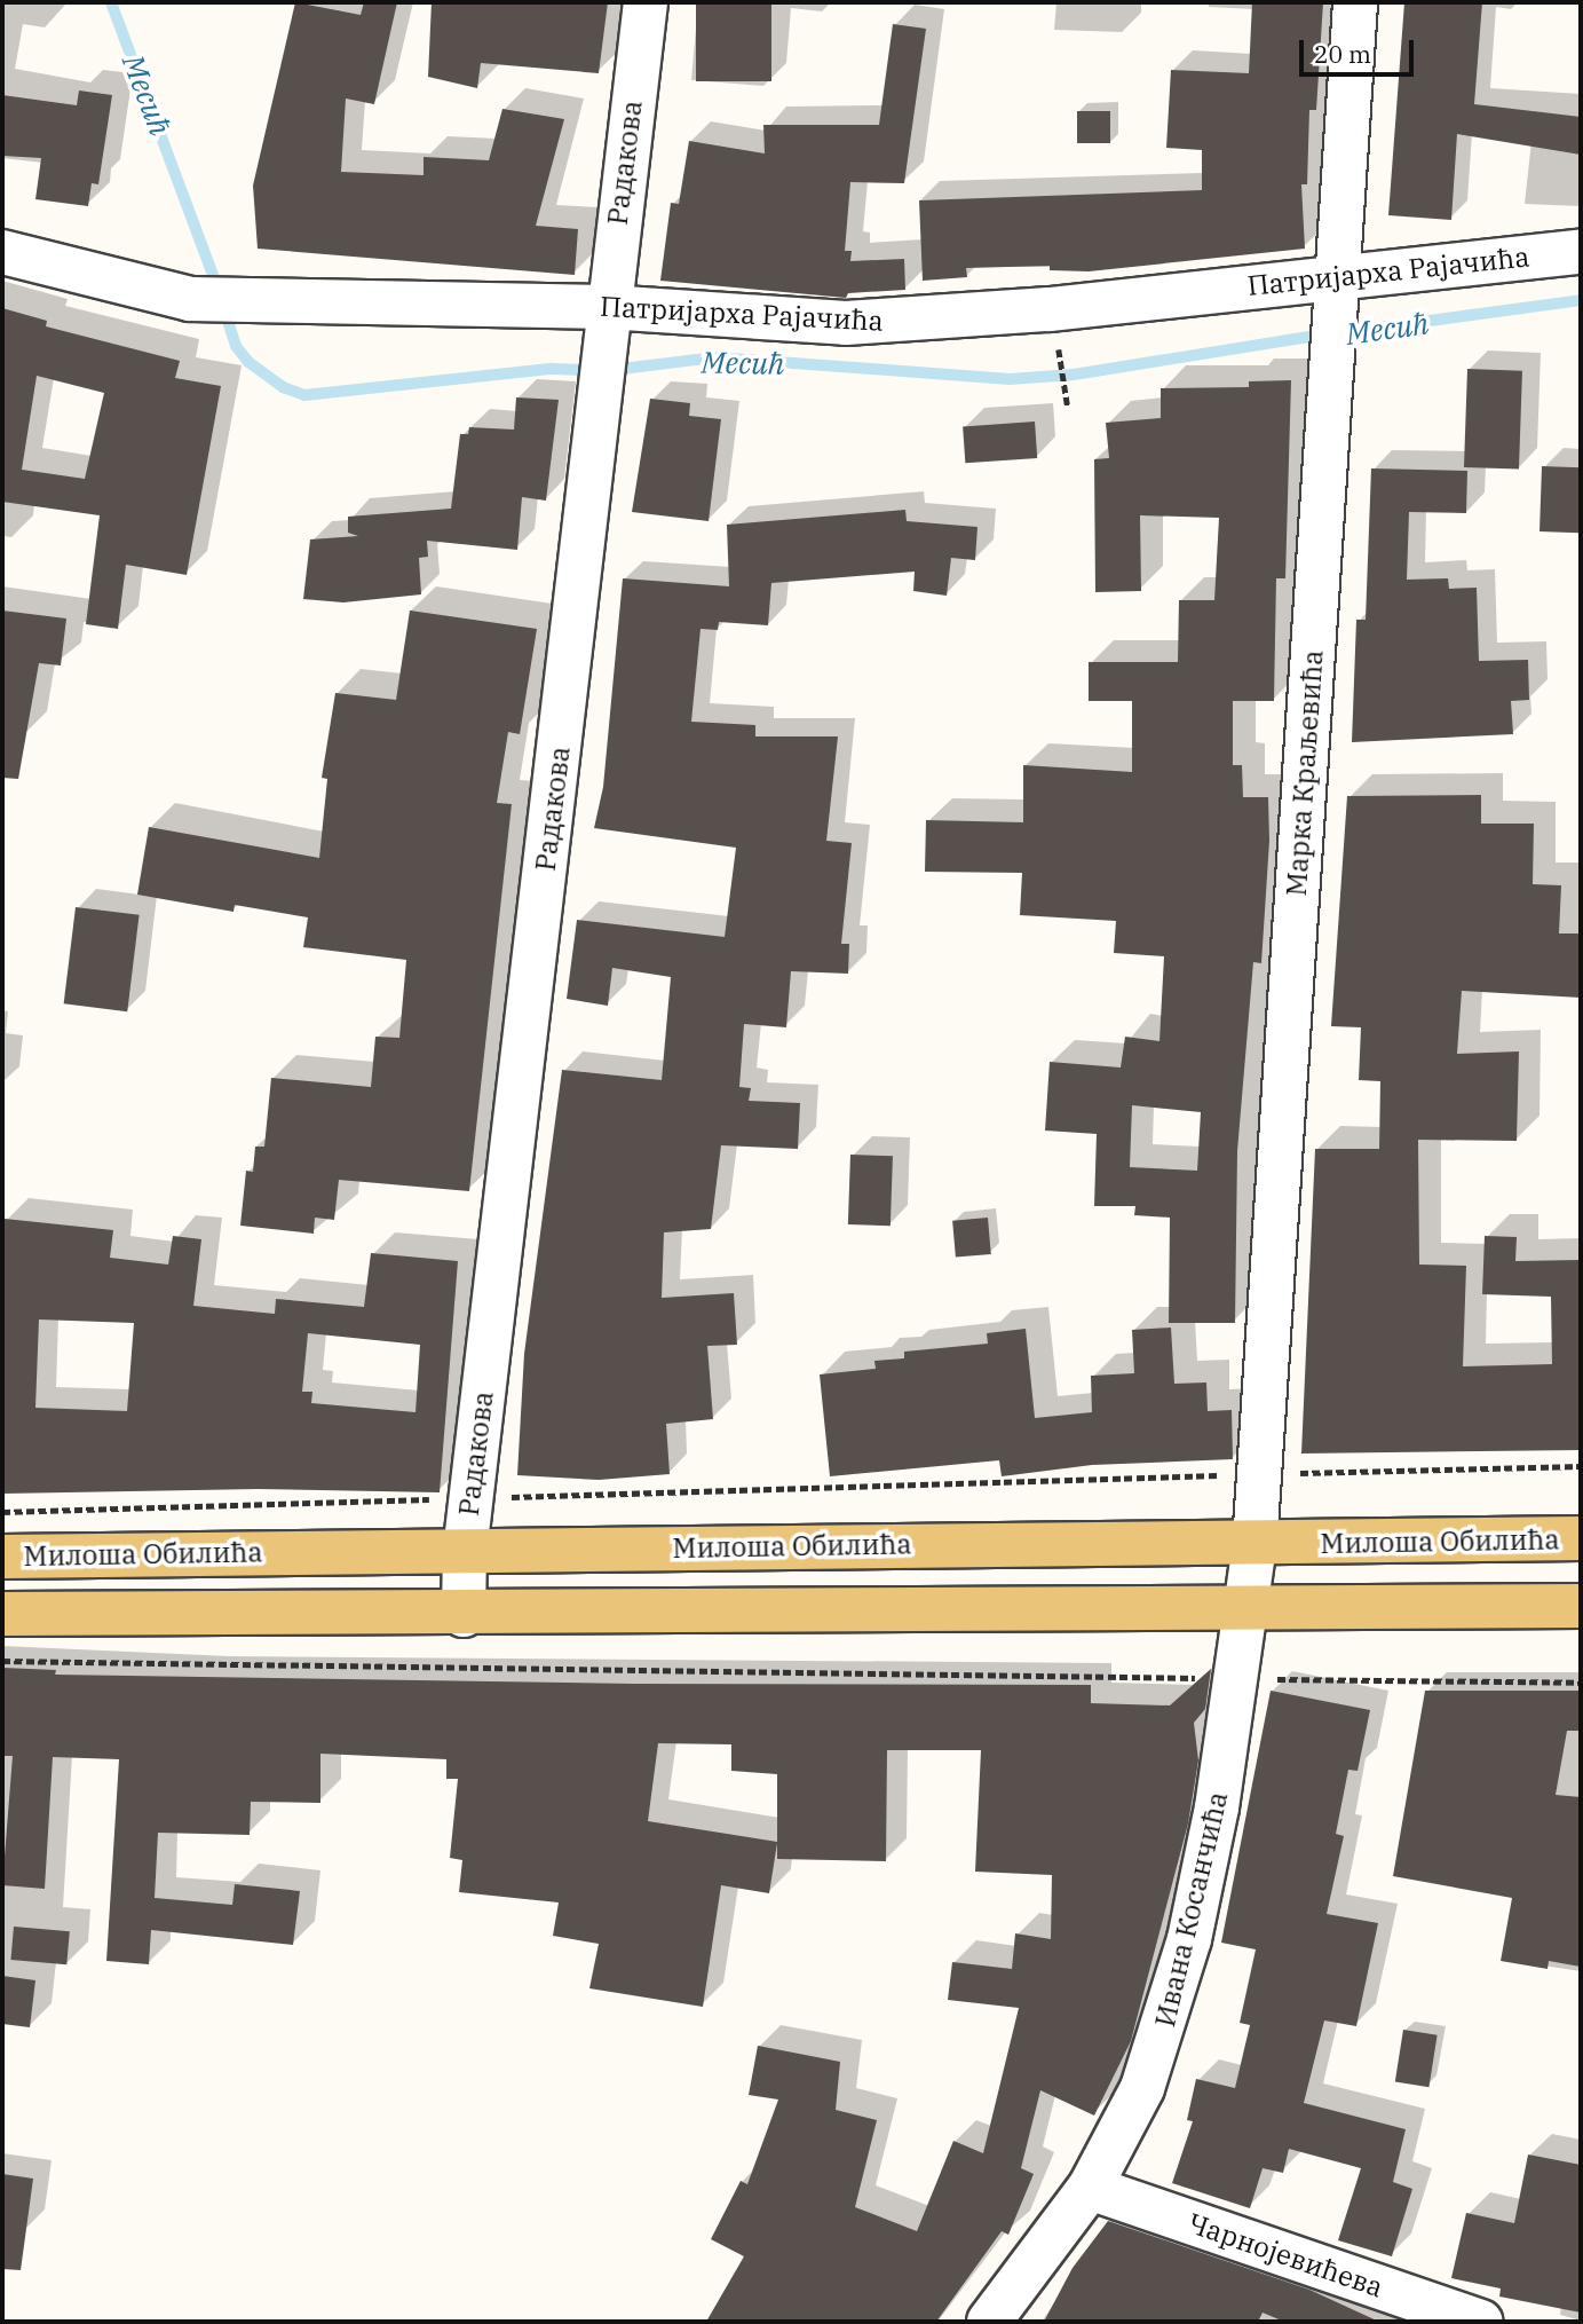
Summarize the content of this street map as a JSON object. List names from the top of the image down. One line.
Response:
{"streets":{"main road":["Милоша Обилића"],"street":["Радакова","Патријарха Рајачића","Марка Краљевића","Ивана Косанчића","Чарнојевићева"]},"crossings":[["Радакова","Патријарха Рајачића"],["Радакова","Милоша Обилића"],["Патријарха Рајачића","Марка Краљевића"],["Марка Краљевића","Милоша Обилића"],["Марка Краљевића","Ивана Косанчића"],["Милоша Обилића","Ивана Косанчића"],["Ивана Косанчића","Чарнојевићева"]],"water":["Месић"],"scale_bar":"20 m"}
